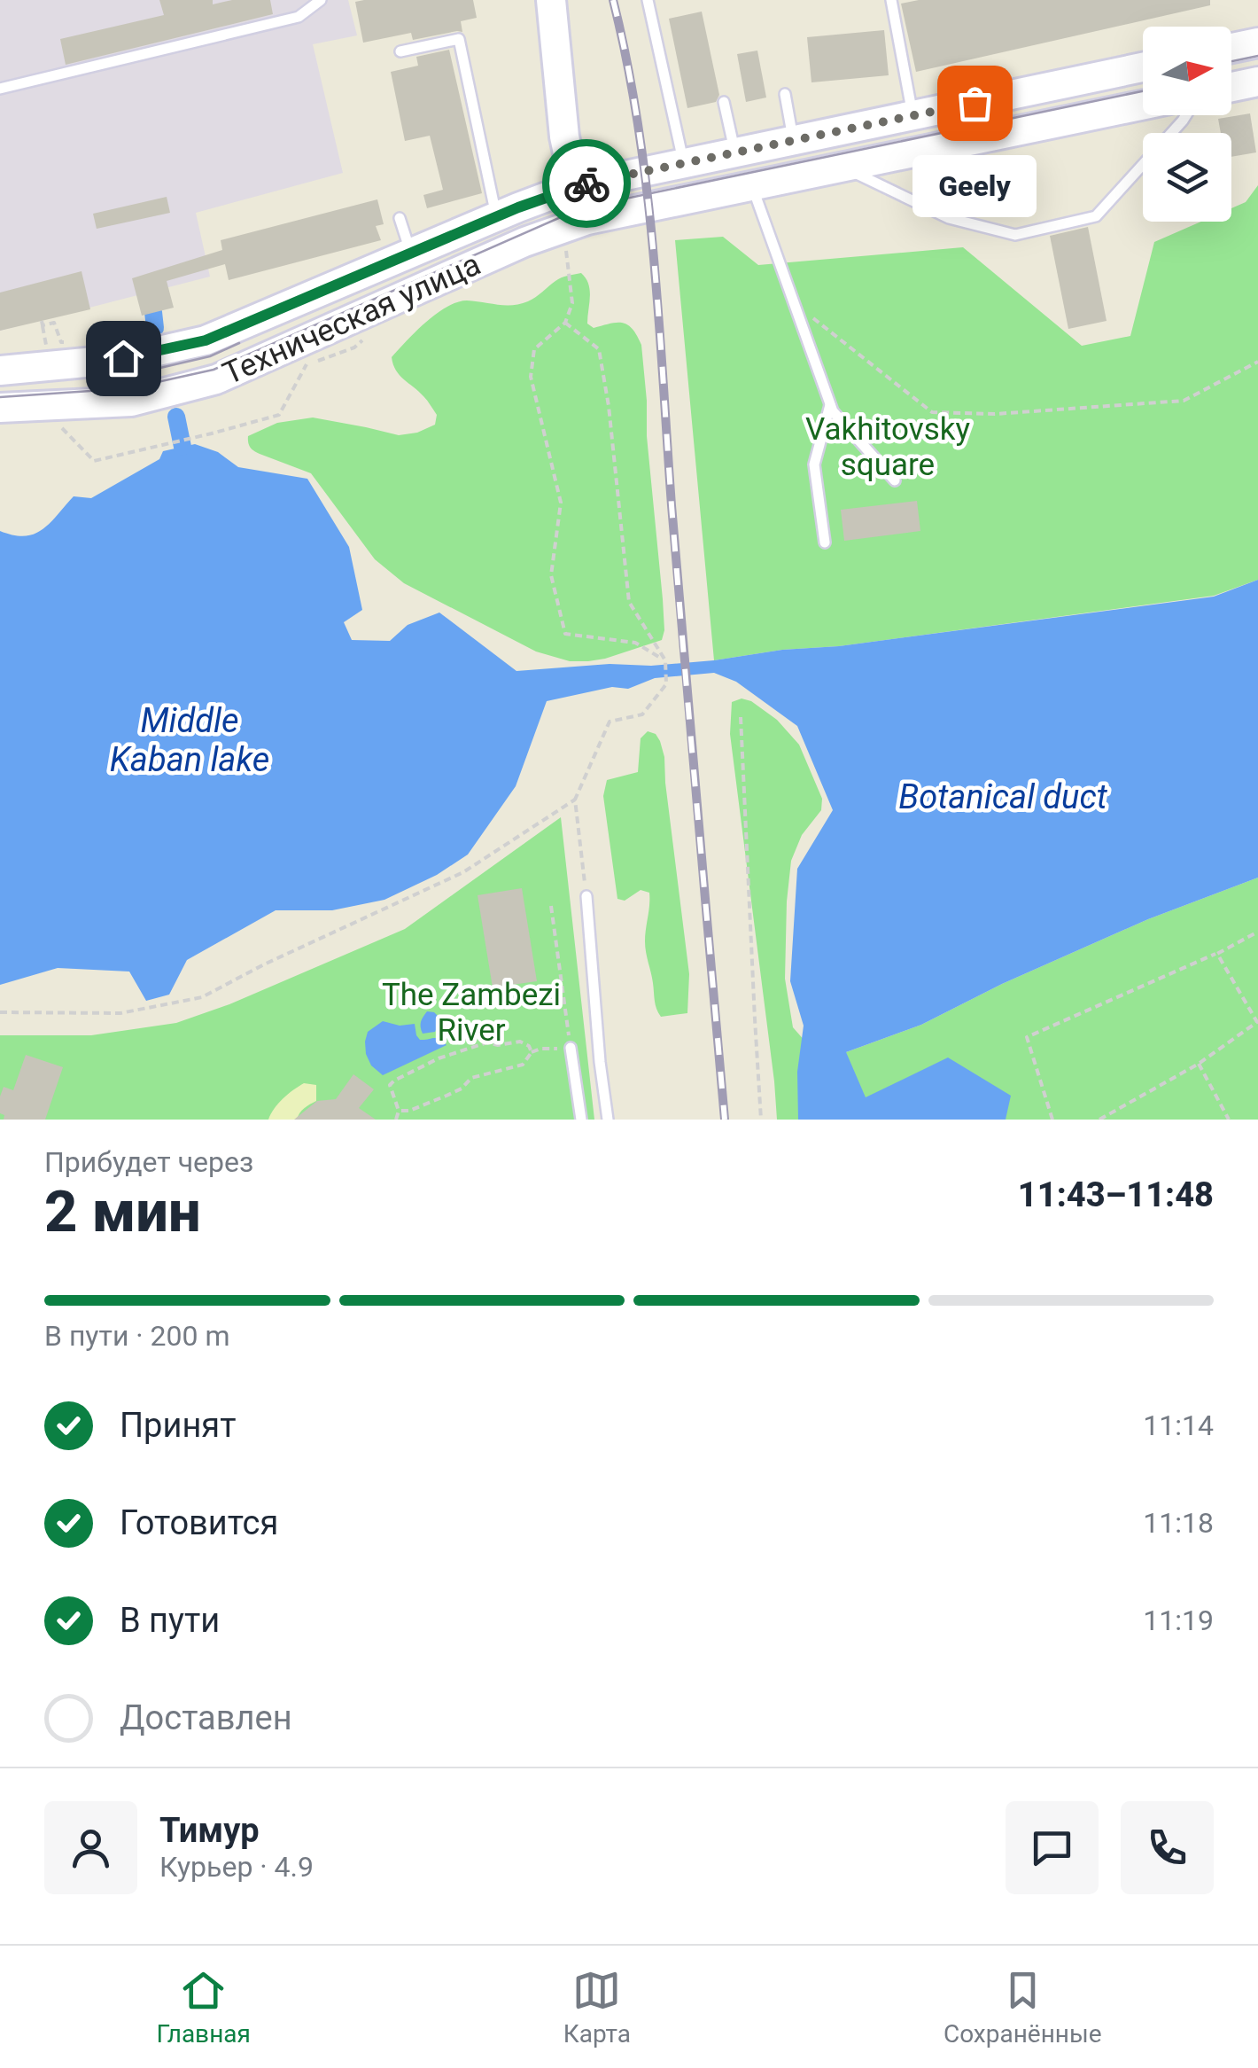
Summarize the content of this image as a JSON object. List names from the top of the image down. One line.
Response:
{"streets":{"main road":["Техническая улица"]},"water":["Middle Kaban lake","Botanical duct"],"parks":["Vakhitovsky square","The Zambezi River"],"places":["Geely"],"north":"right","page":{"bubble":"Geely","heading":["2 мин","Прибудет через","11:43–11:48"],"panel":["Тимур","Курьер · 4.9"],"bar":"В пути · 200 m","list":[["Принят","11:14"],["Готовится","11:18"],["В пути","11:19"],"Доставлен"],"tabs":["Главная","Карта","Сохранённые"]}}
